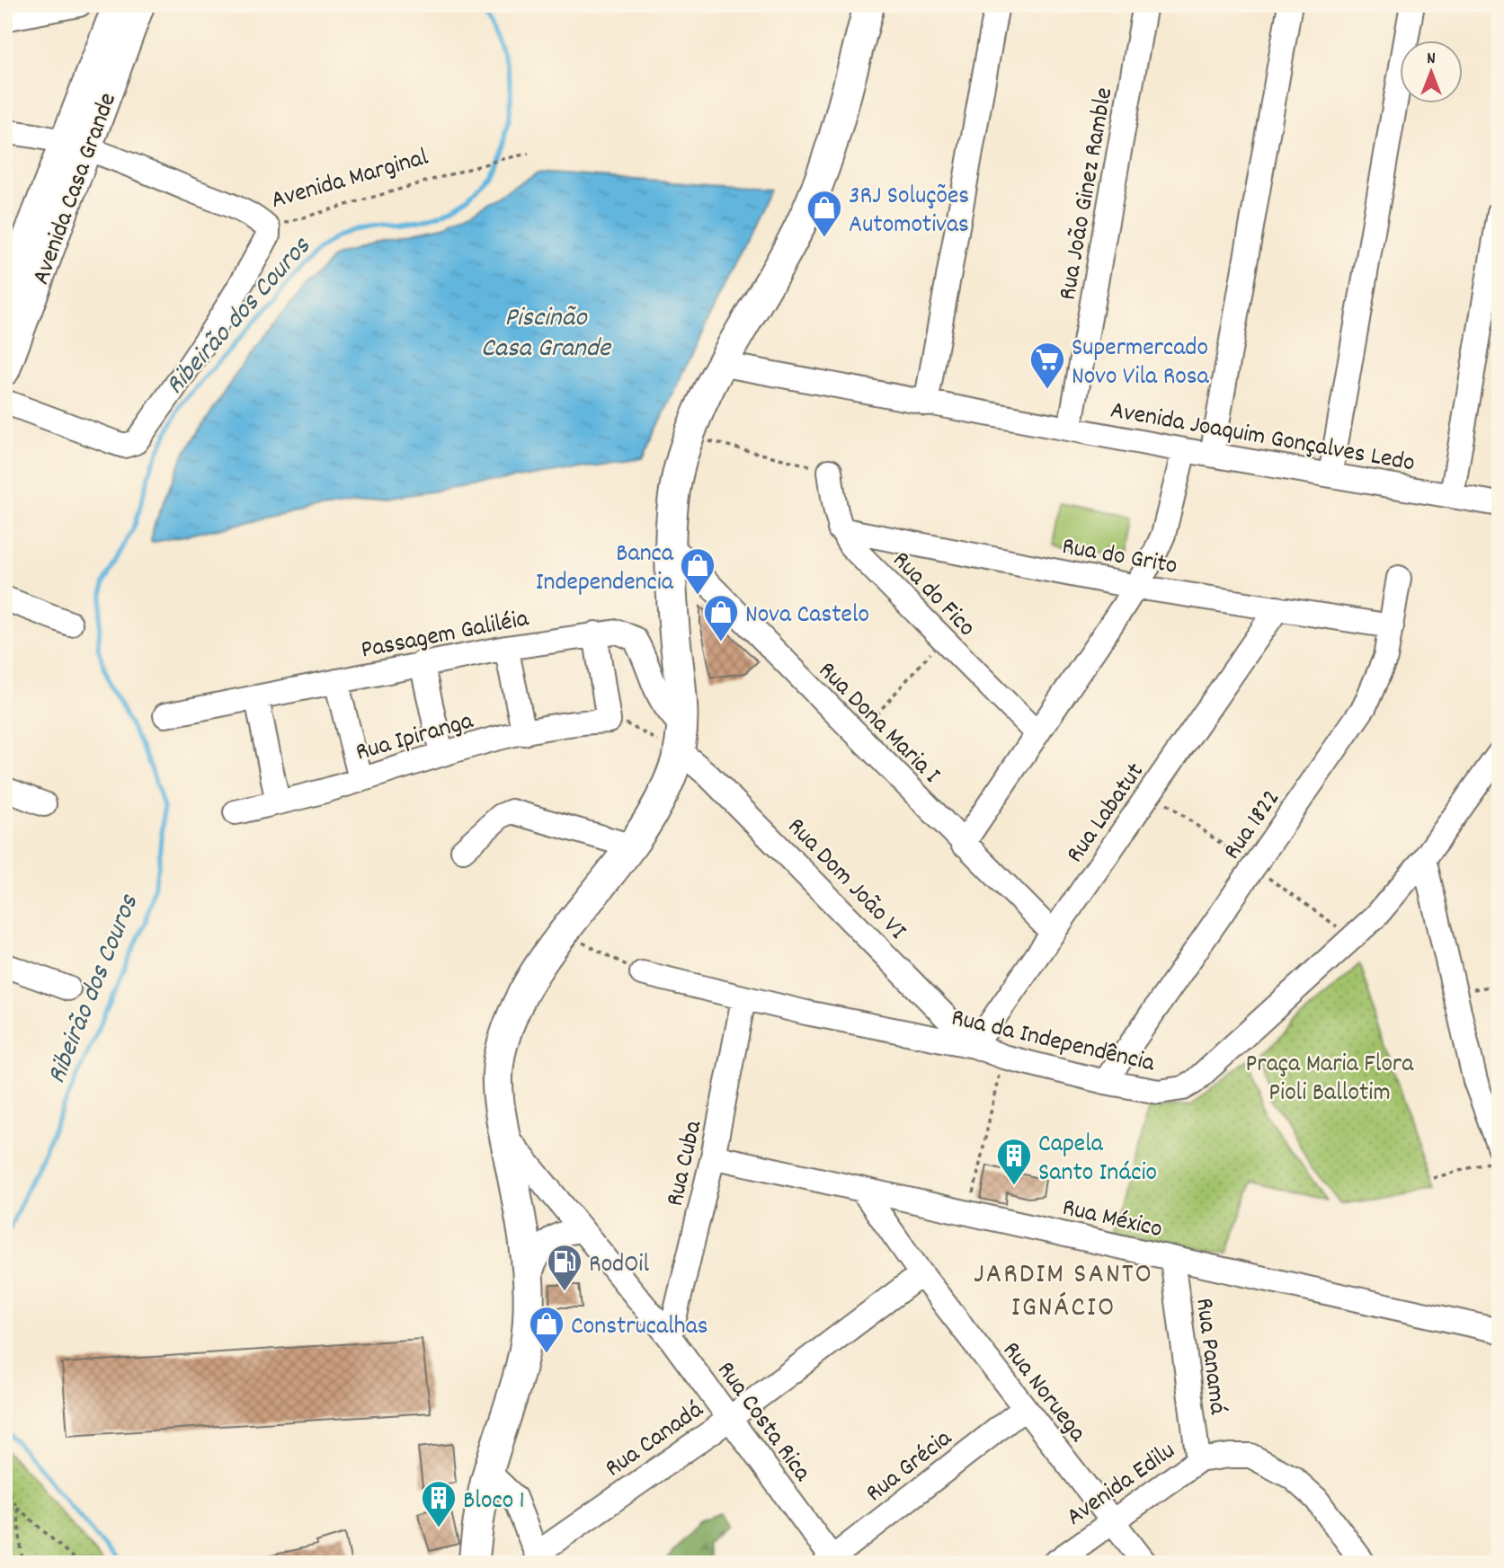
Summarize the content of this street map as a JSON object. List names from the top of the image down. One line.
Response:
{"streets":{"main road":["Avenida Casa Grande"],"street":["Avenida Marginal","Rua João Ginez Ramble","Avenida Joaquim Gonçalves Ledo","Rua do Grito","Rua do Fico","Passagem Galiléia","Rua Dona Maria I","Rua Ipiranga","Rua Labatut","Rua 1822","Rua Dom João VI","Rua da Independência","Rua Cuba","Rua México","Rua Panamá","Rua Noruega","Rua Costa Rica","Rua Canadá","Rua Grécia","Avenida Edilu"]},"crossings":[["Rua João Ginez Ramble","Avenida Joaquim Gonçalves Ledo"],["Rua do Grito","Rua do Fico"],["Rua do Grito","Rua Labatut"],["Rua do Grito","Rua 1822"],["Passagem Galiléia","Rua Dom João VI"],["Rua Dona Maria I","Rua Labatut"],["Rua Labatut","Rua Dom João VI"],["Rua Labatut","Rua da Independência"],["Rua 1822","Rua da Independência"],["Rua Dom João VI","Rua da Independência"],["Rua da Independência","Rua Cuba"],["Rua Cuba","Rua México"],["Rua Cuba","Rua Costa Rica"],["Rua México","Rua Panamá"],["Rua México","Rua Noruega"],["Rua Panamá","Avenida Edilu"],["Rua Noruega","Rua Canadá"],["Rua Noruega","Rua Grécia"],["Rua Noruega","Avenida Edilu"],["Rua Costa Rica","Rua Canadá"],["Rua Costa Rica","Rua Grécia"]],"districts":["JARDIM SANTO IGNÁCIO"],"water":["Ribeirão dos Couros","Piscinão Casa Grande"],"parks":["Praça Maria Flora Pioli Ballotim"],"places":{"shop":["3RJ Soluções Automotivas","Banca Independencia","Nova Castelo","Construcalhas"],"supermarket":["Supermercado Novo Vila Rosa"],"building":["Capela Santo Inácio","Bloco 1"],"fuel station":["RodOil"]},"north":"top"}
